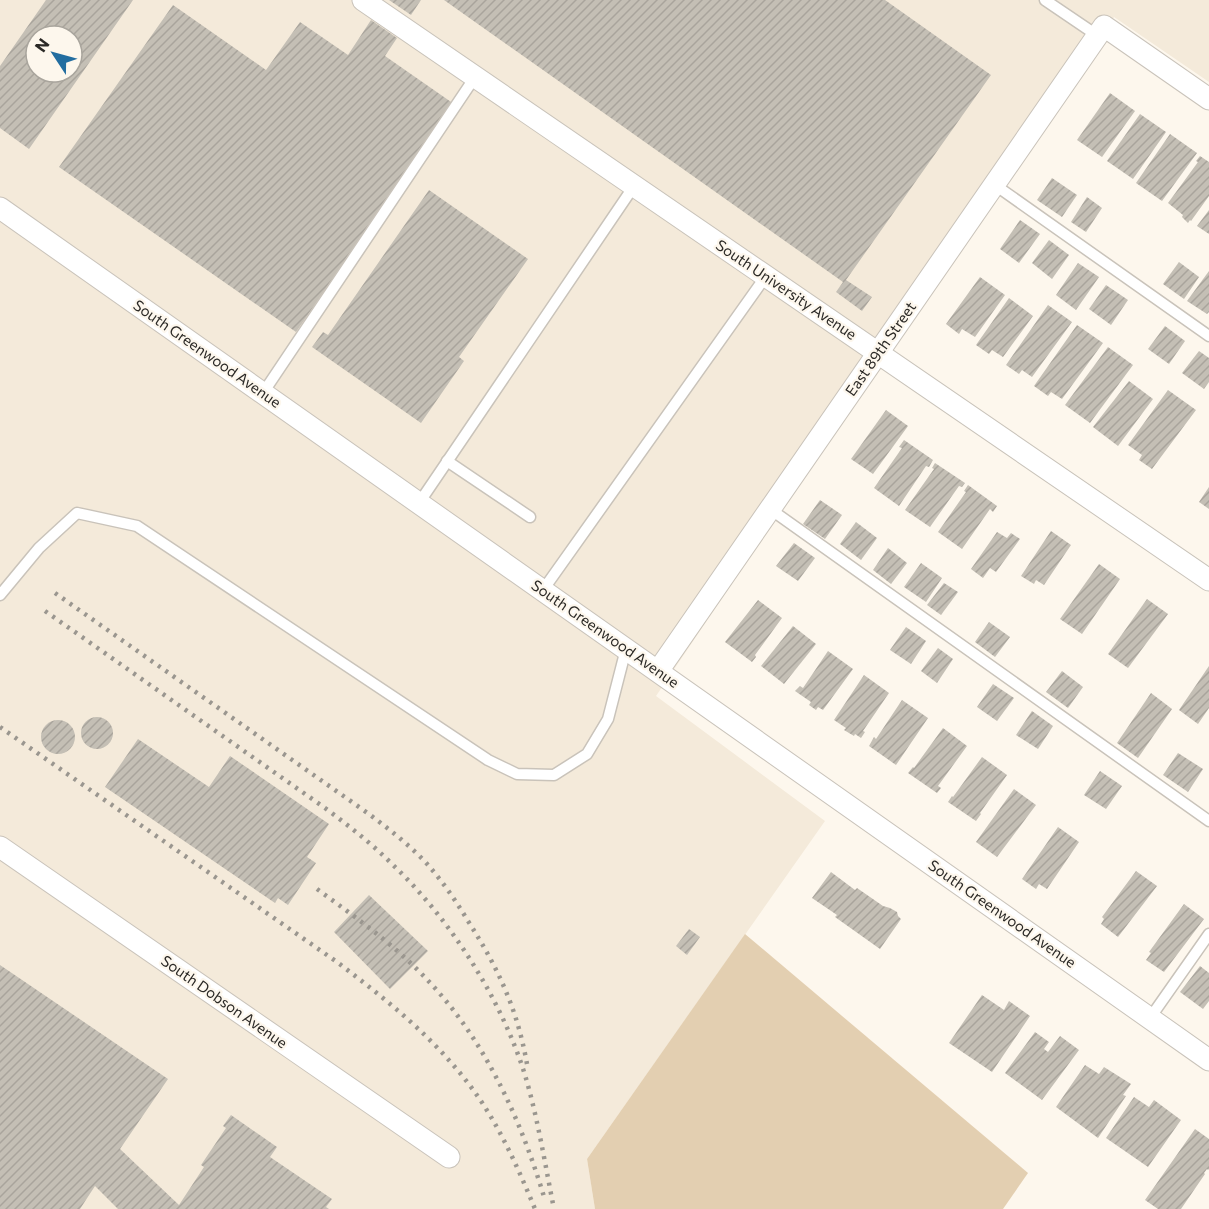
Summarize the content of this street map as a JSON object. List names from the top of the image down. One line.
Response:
{"streets":{"street":["South University Avenue","East 89th Street","South Greenwood Avenue","South Dobson Avenue"]},"crossings":[["South University Avenue","East 89th Street"],["East 89th Street","South Greenwood Avenue"]],"north":"top left"}
